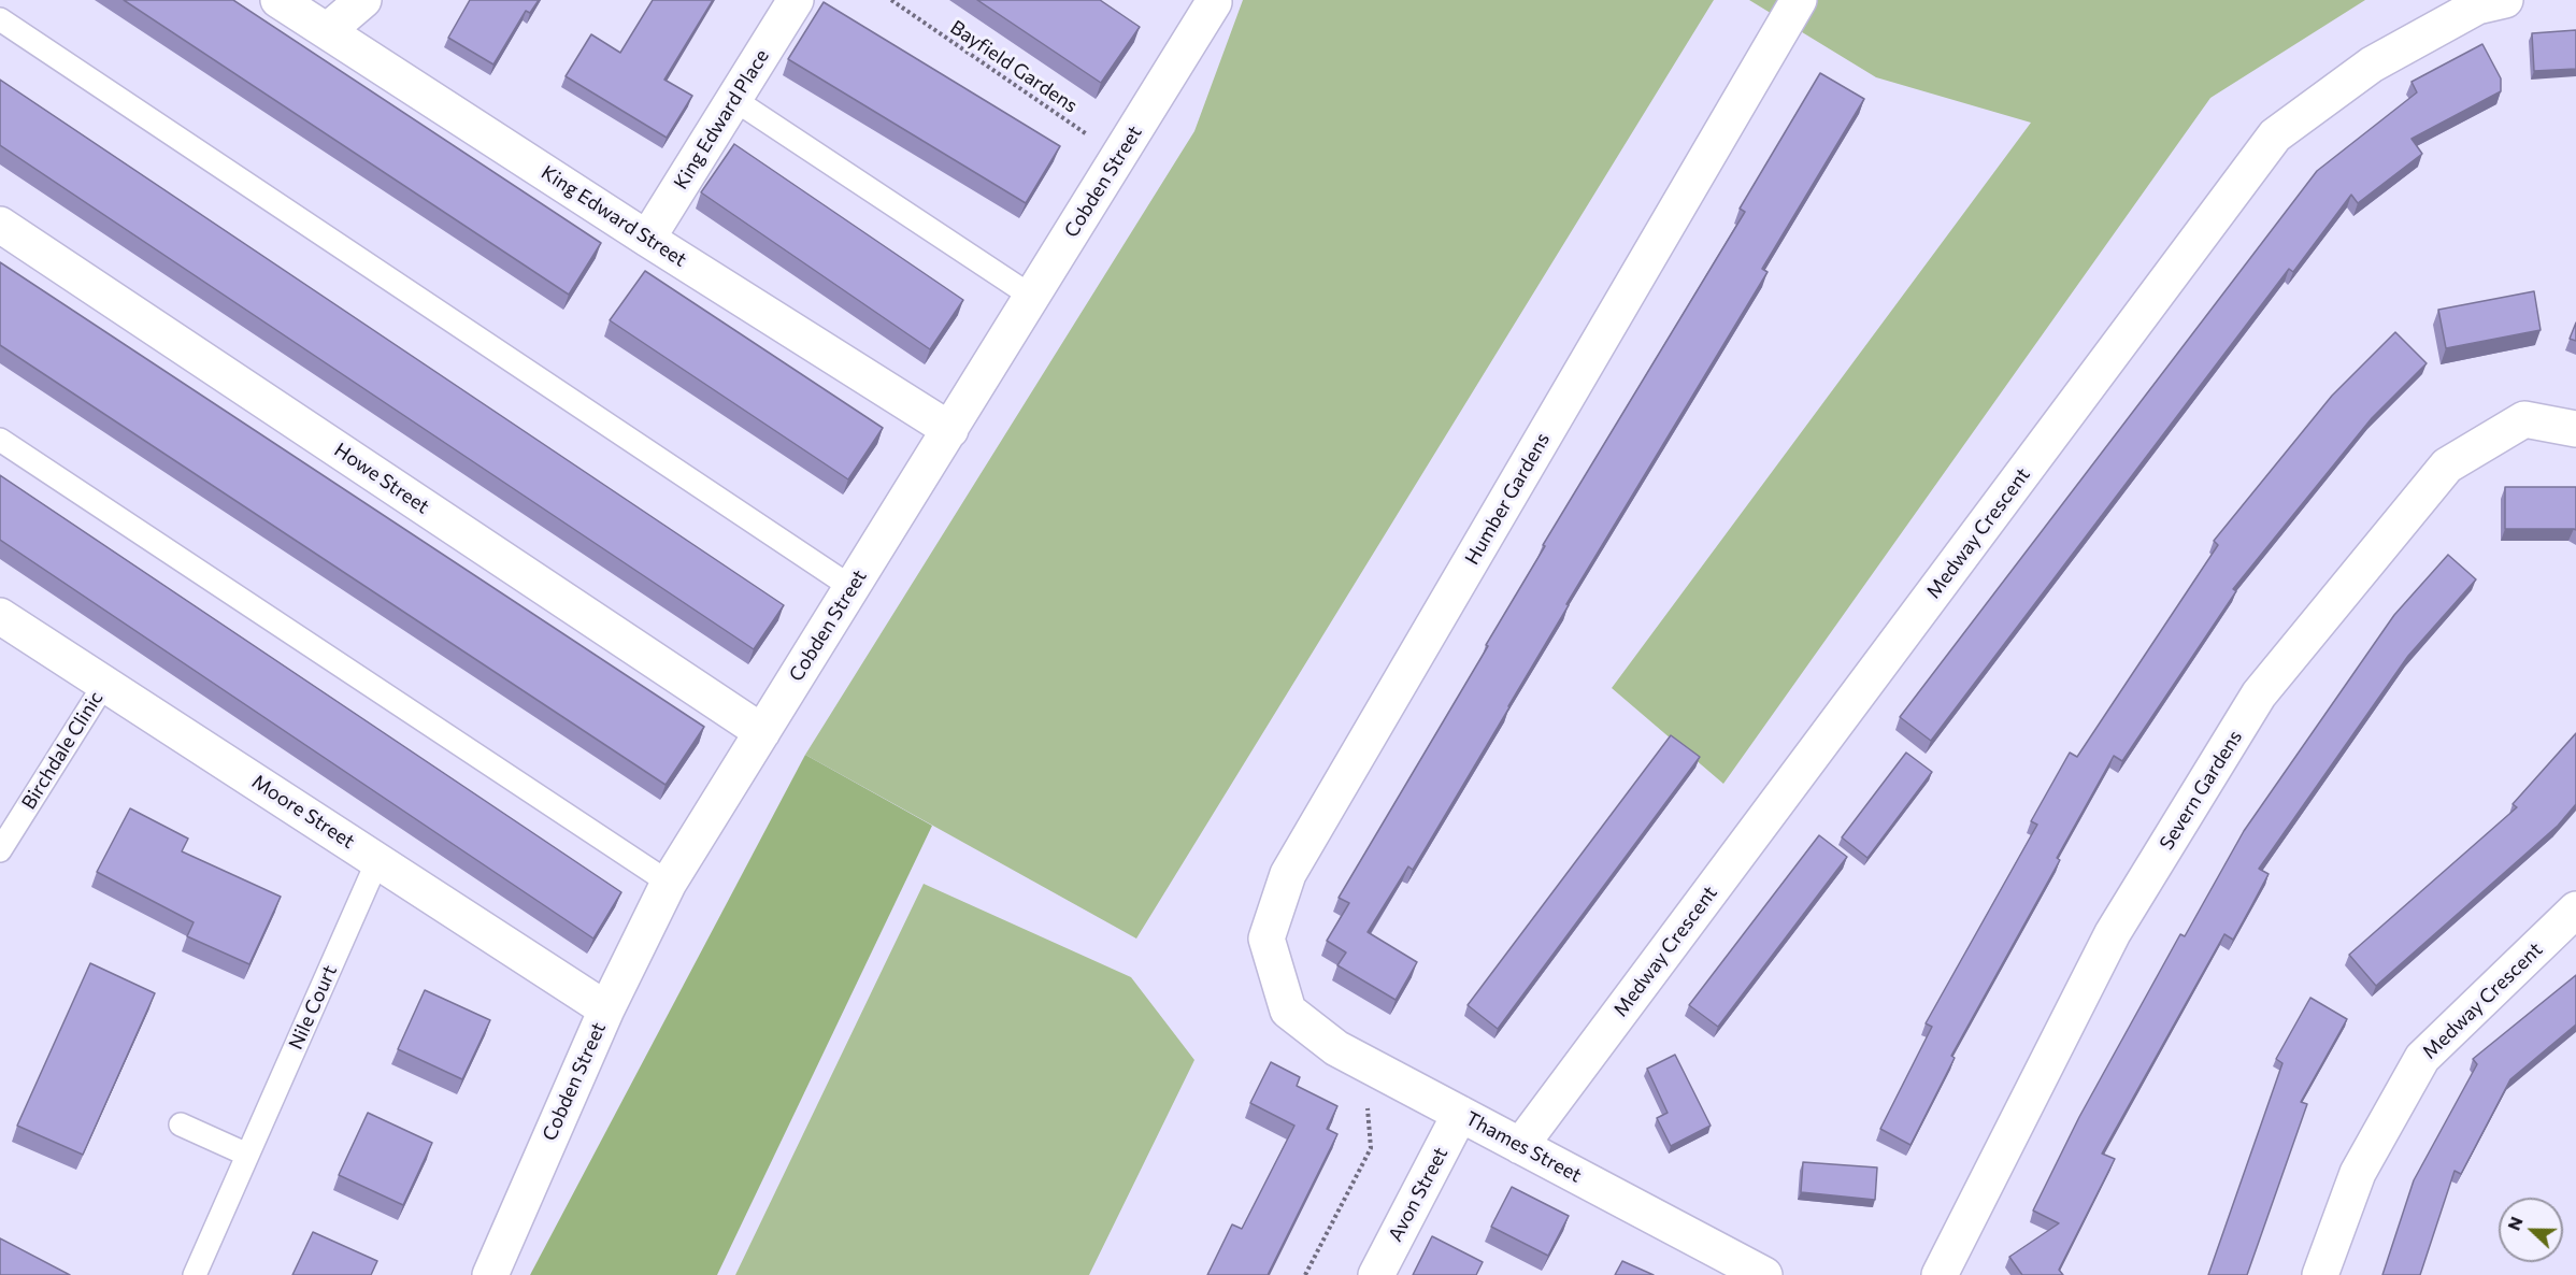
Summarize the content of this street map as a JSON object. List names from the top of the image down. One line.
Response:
{"streets":{"street":["King Edward Place","Cobden Street","King Edward Street","Howe Street","Humber Gardens","Medway Crescent","Severn Gardens","Moore Street","Thames Street","Avon Street"],"lane":["Birchdale Clinic","Nile Court"],"path":["Bayfield Gardens"]},"crossings":[["Bayfield Gardens","Cobden Street"],["King Edward Place","King Edward Street"],["Cobden Street","King Edward Street"],["Cobden Street","Howe Street"],["Cobden Street","Moore Street"],["Humber Gardens","Thames Street"],["Medway Crescent","Thames Street"],["Birchdale Clinic","Moore Street"],["Moore Street","Nile Court"],["Thames Street","Avon Street"]],"north":"left"}
